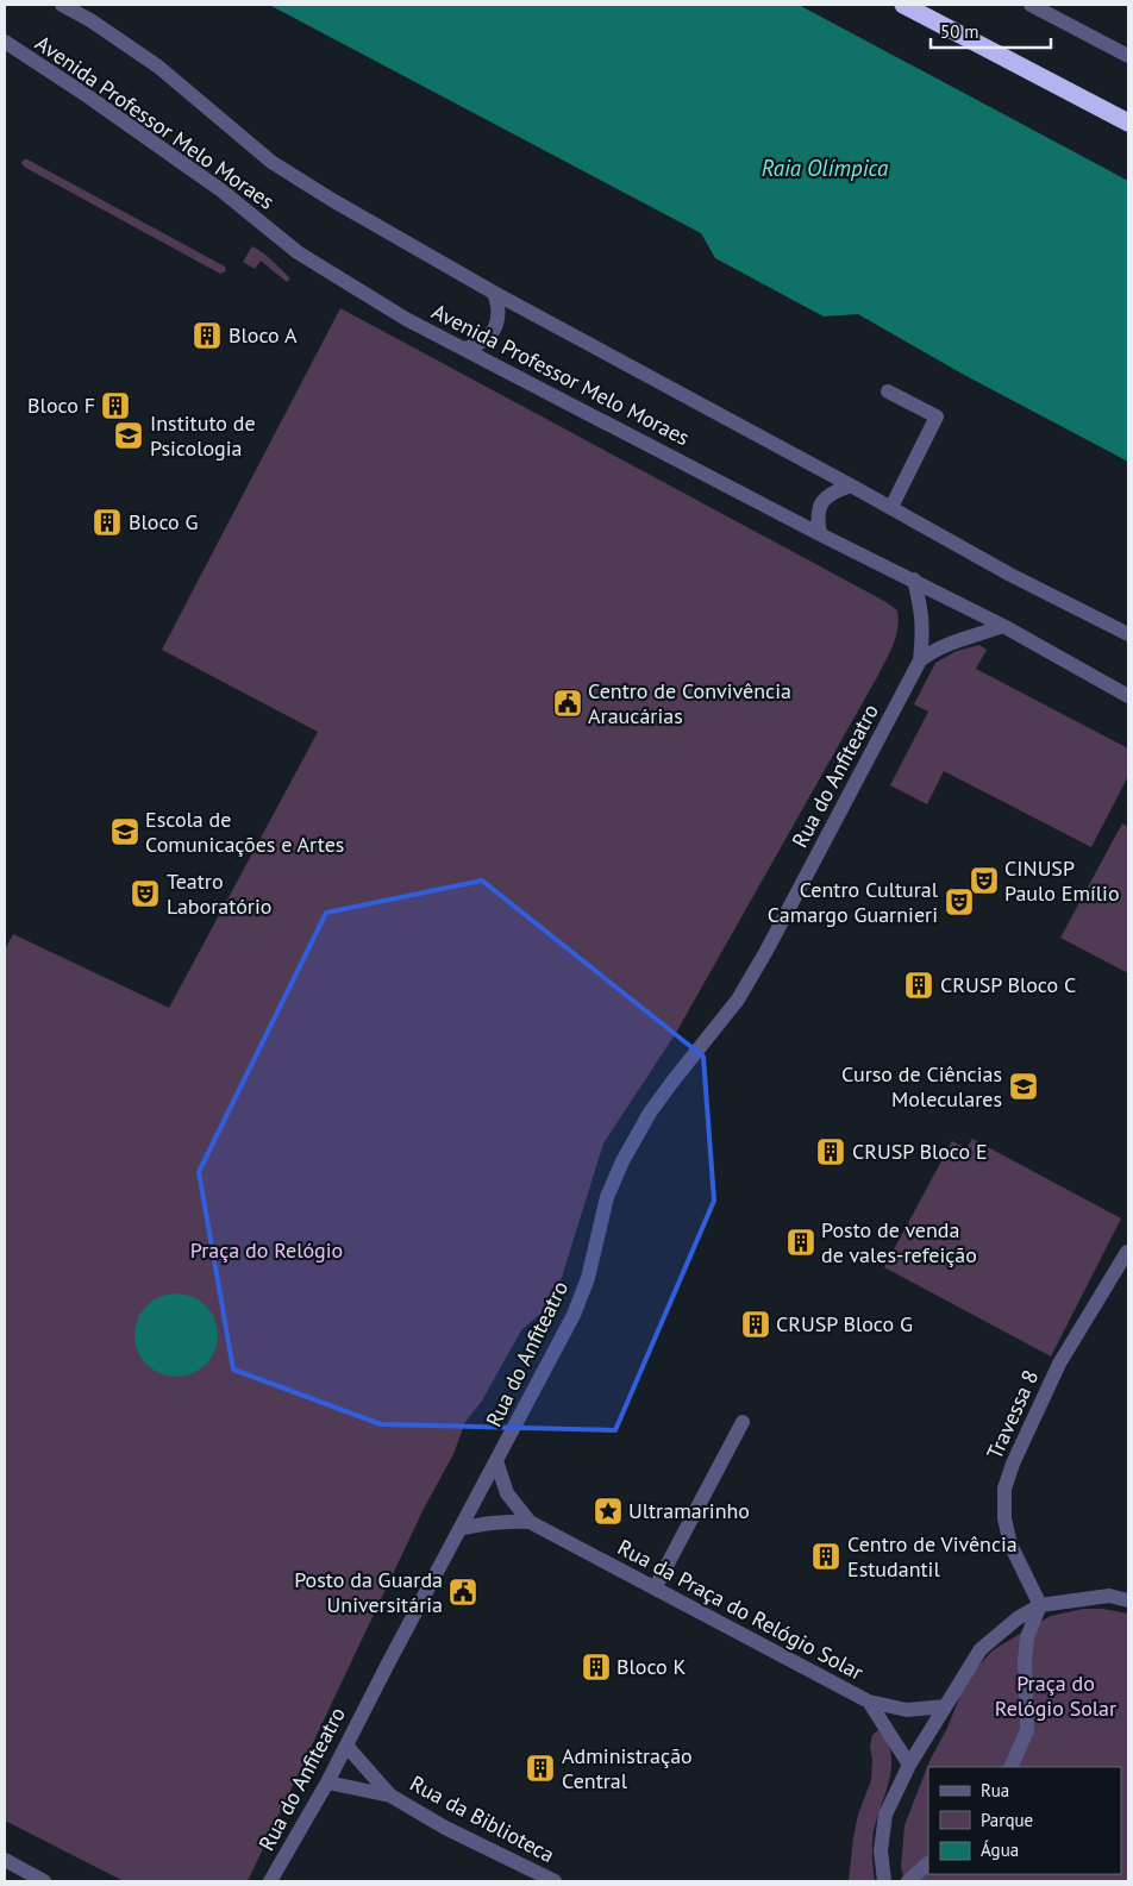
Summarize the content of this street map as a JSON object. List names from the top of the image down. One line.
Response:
{"streets":{"street":["Avenida Professor Melo Moraes","Rua do Anfiteatro","Travessa 8","Rua da Praça do Relógio Solar","Rua da Biblioteca"]},"crossings":[["Avenida Professor Melo Moraes","Rua do Anfiteatro"],["Rua do Anfiteatro","Rua da Praça do Relógio Solar"],["Rua do Anfiteatro","Rua da Biblioteca"]],"water":["Raia Olímpica"],"parks":["Praça do Relógio","Praça do Relógio Solar"],"places":{"building":["Bloco A","Bloco F","Bloco G","CRUSP Bloco C","CRUSP Bloco E","Posto de venda de vales-refeição","CRUSP Bloco G","Centro de Vivência Estudantil","Bloco K","Administração Central"],"school or university":["Instituto de Psicologia","Escola de Comunicações e Artes","Curso de Ciências Moleculares"],"public building":["Centro de Convivência Araucárias","Posto da Guarda Universitária"],"theatre":["CINUSP Paulo Emílio","Teatro Laboratório","Centro Cultural Camargo Guarnieri"],"place":["Ultramarinho"]},"legend":["Rua","Parque","Água"],"scale_bar":"50 m"}
